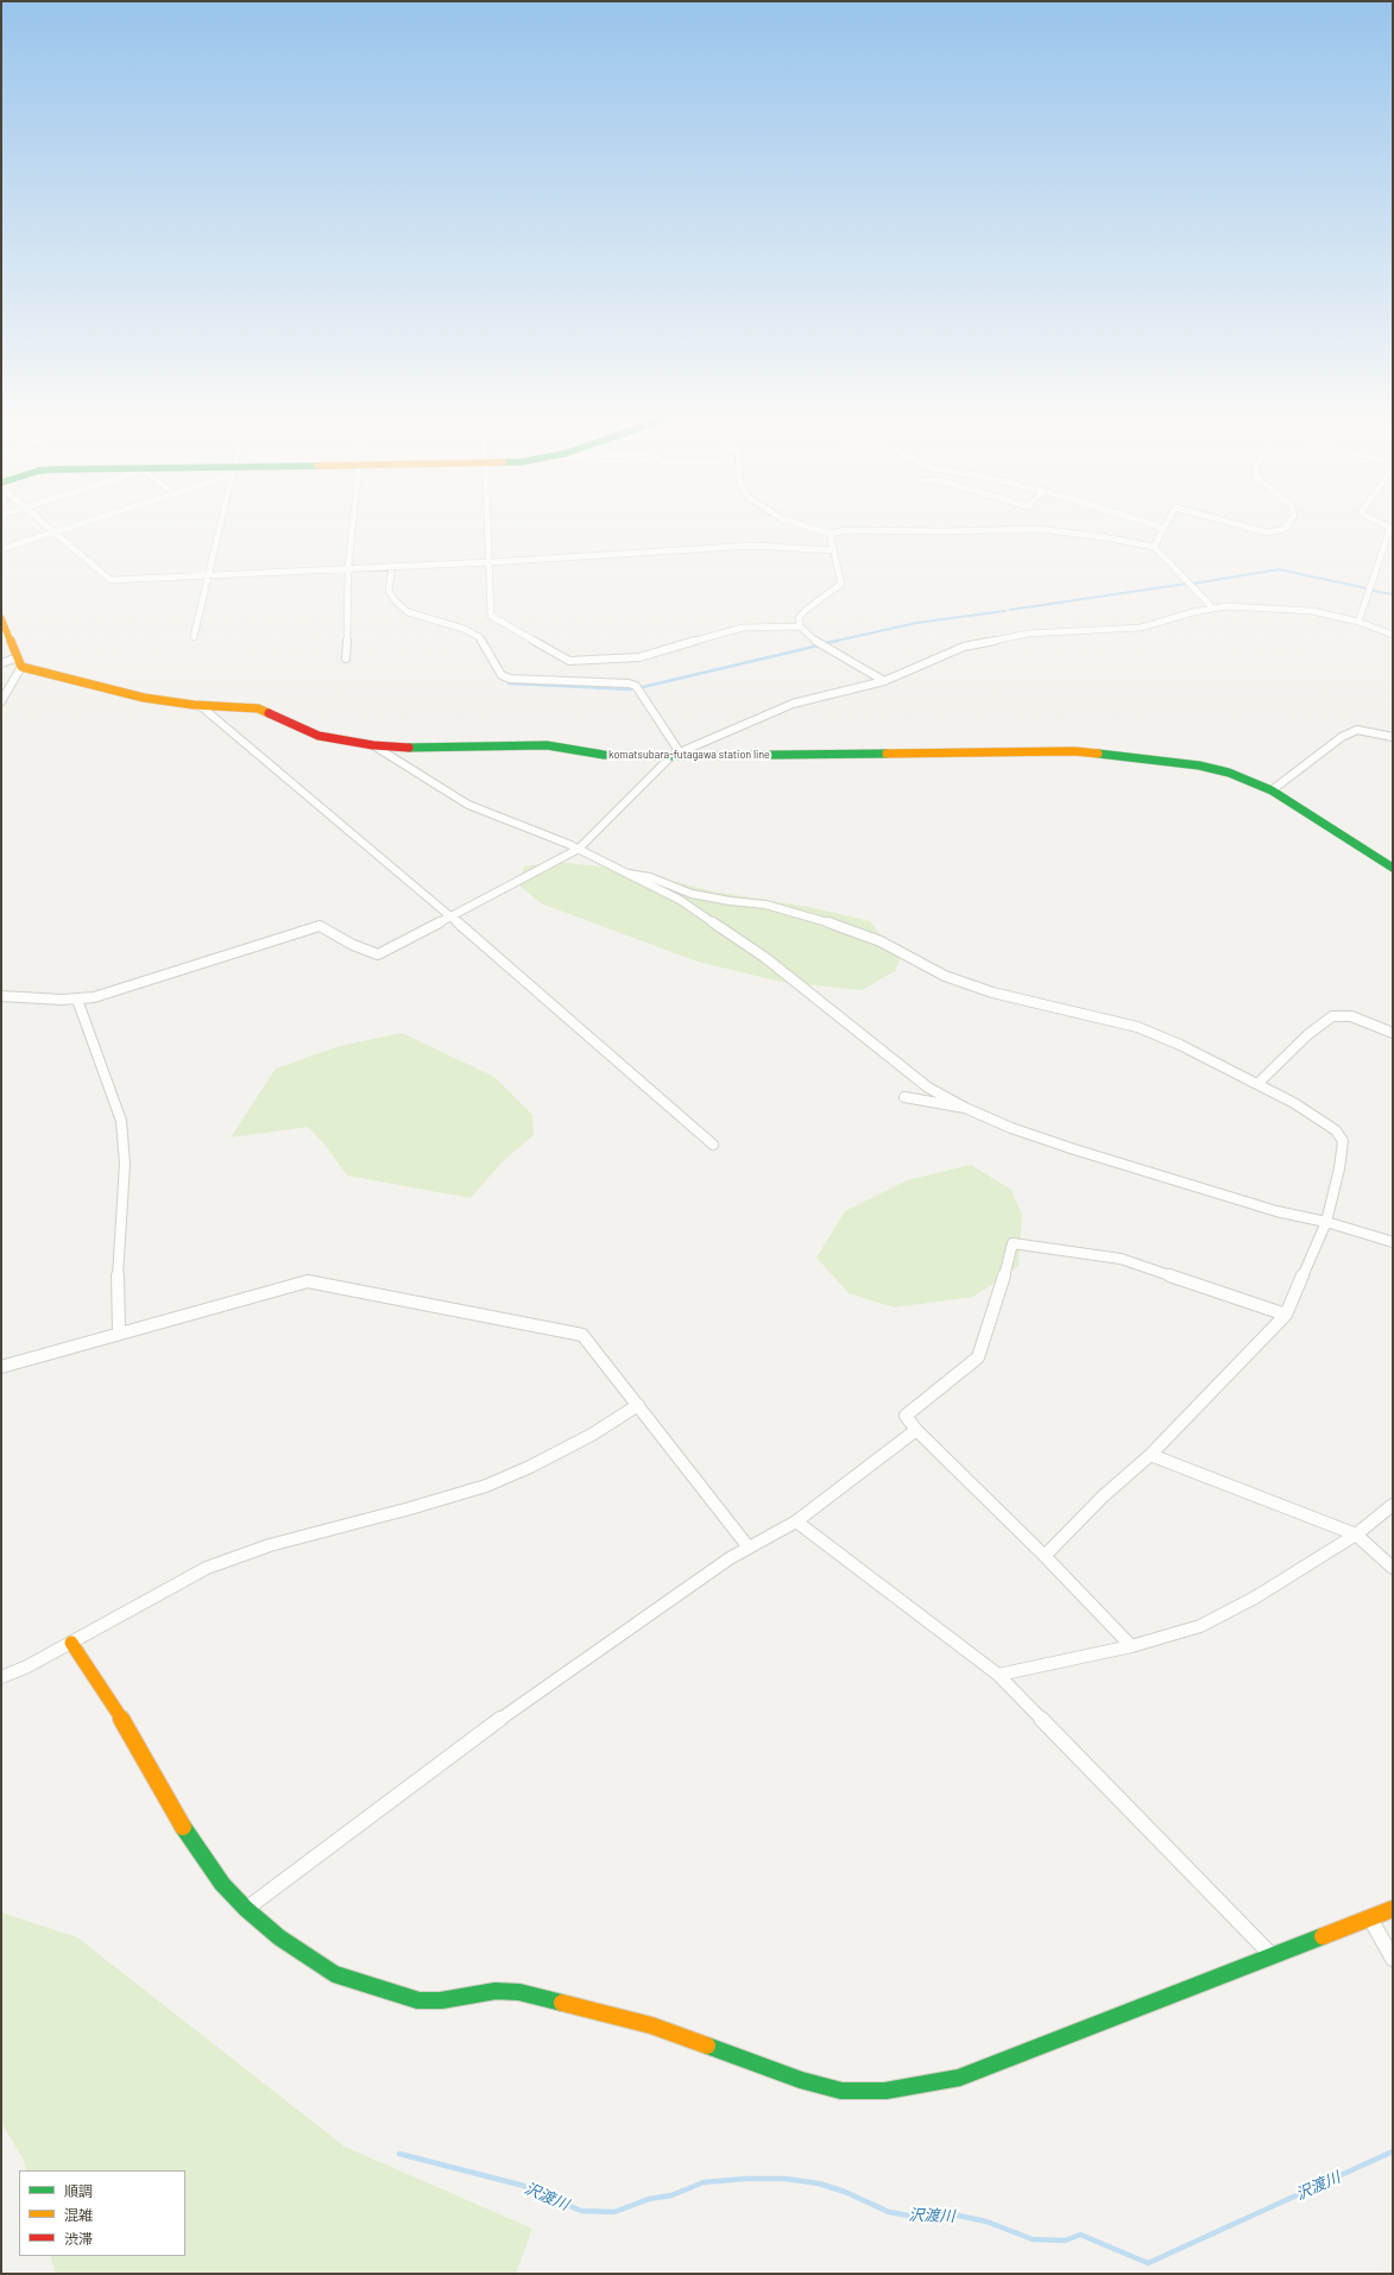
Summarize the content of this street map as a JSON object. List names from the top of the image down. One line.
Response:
{"streets":{"street":["komatsubara-futagawa station line"]},"water":["沢渡川"],"legend":["順調","混雑","渋滞"]}
